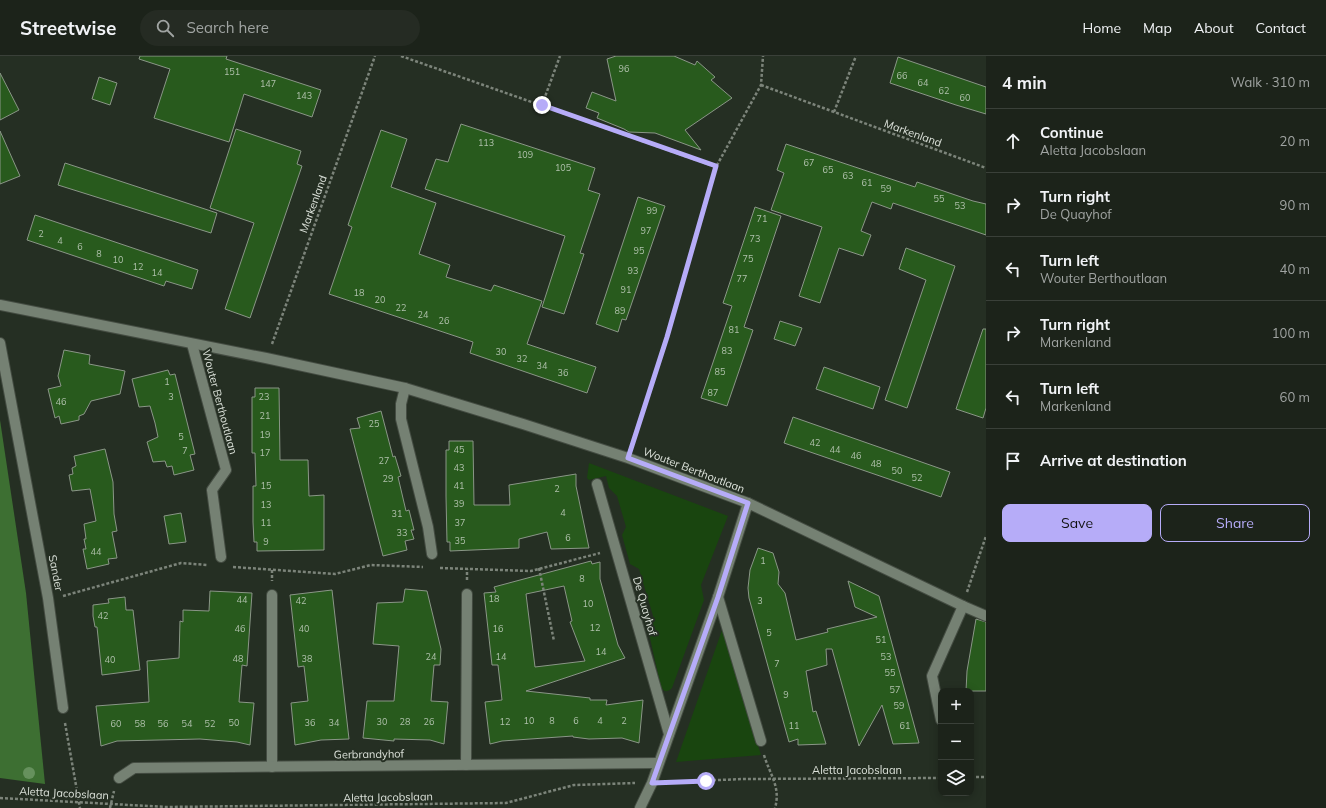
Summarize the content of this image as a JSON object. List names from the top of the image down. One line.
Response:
{"streets":{"street":["Wouter Berthoutlaan","Sander","De Quayhof","Gerbrandyhof"],"path":["Markenland","Aletta Jacobslaan"]},"crossings":[["Markenland","Wouter Berthoutlaan"]],"house_numbers":["96","151","66","64","147","62","143","60","113","109","67","105","65","63","61","59","55","53","99","71","97","2","73","4","6","95","8","75","10","12","93","14","77","91","18","20","22","89","24","26","81","83","30","32","34","85","36","1","87","3","23","46","21","25","19","5","42","45","44","7","17","46","27","48","43","50","52","29","15","41","2","39","13","4","31","11","37","33","6","35","9","44","1","8","18","44","42","3","10","42","12","46","40","16","5","51","14","24","14","53","48","38","40","7","55","57","9","59","10","8","6","4","2","30","28","26","12","50","36","34","60","58","56","54","52","11","61"],"page":{"header":"Streetwise","search":"Search here","nav":["Home","Map","About","Contact"],"heading":["4 min","Walk · 310 m"],"list":[["Continue","Aletta Jacobslaan","20 m"],["Turn right","De Quayhof","90 m"],["Turn left","Wouter Berthoutlaan","40 m"],["Turn right","Markenland","100 m"],["Turn left","Markenland","60 m"],"Arrive at destination"],"buttons":["Save","Share"],"map_buttons":["+","−"]}}
